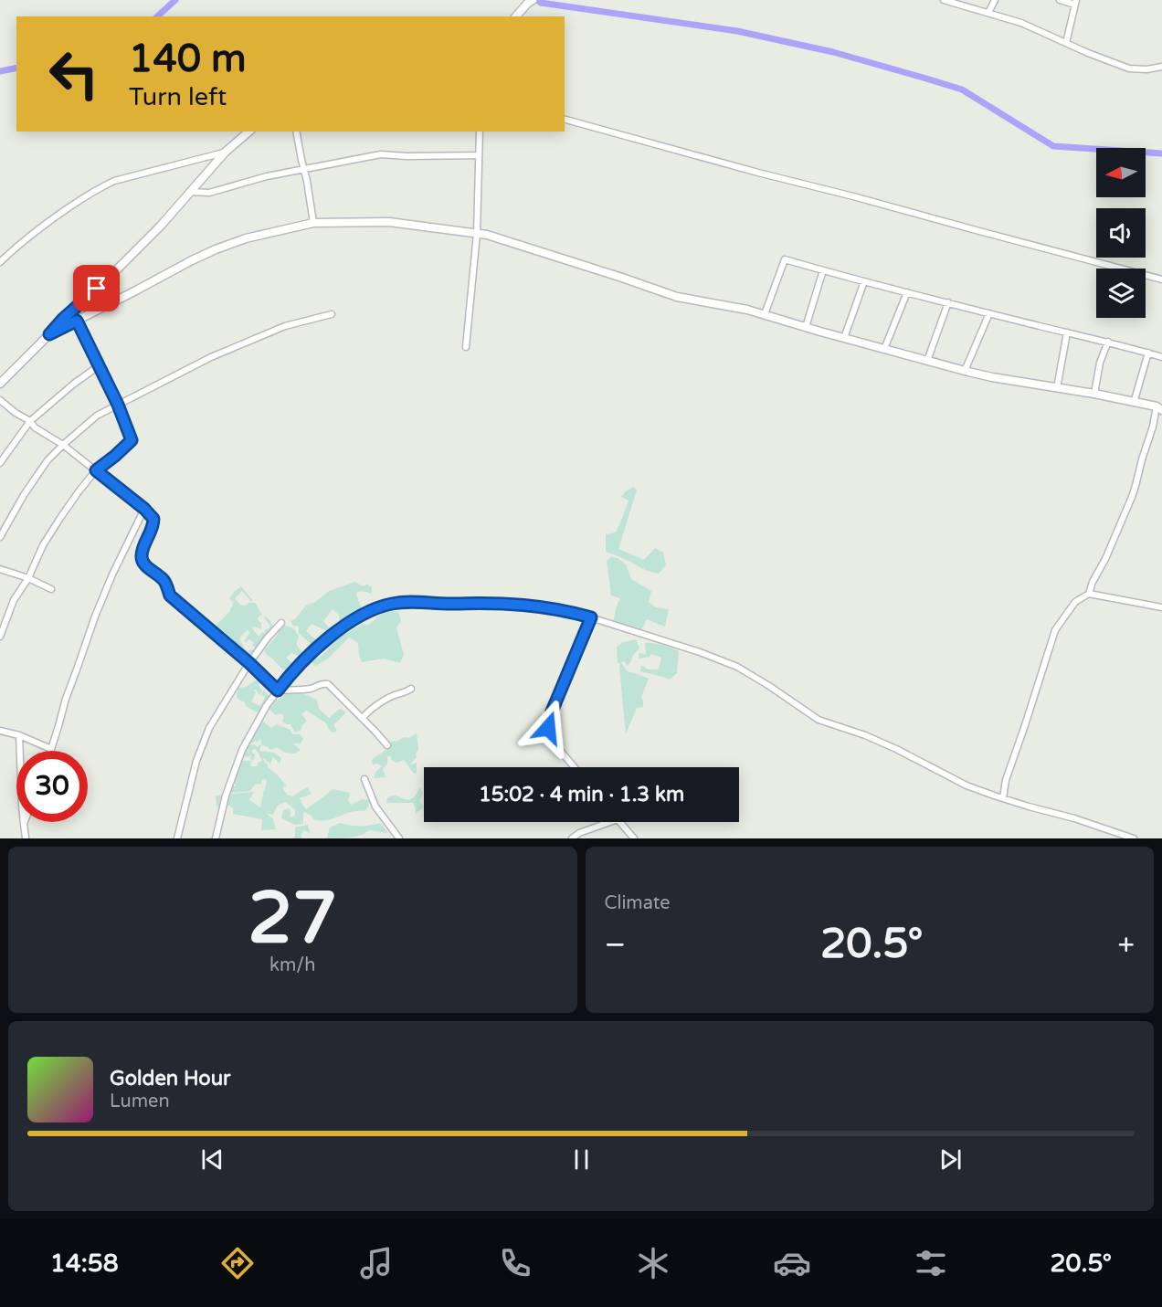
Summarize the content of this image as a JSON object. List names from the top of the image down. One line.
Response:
{"north":"left","page":{"turn":["140 m","Turn left"],"limit":"30","trip":"15:02 · 4 min · 1.3 km","tile":[["27","km/h"],"Climate"],"heat":["−","20.5°","+"],"song":["Golden Hour","Lumen"],"tabs":["14:58","20.5°"]}}
